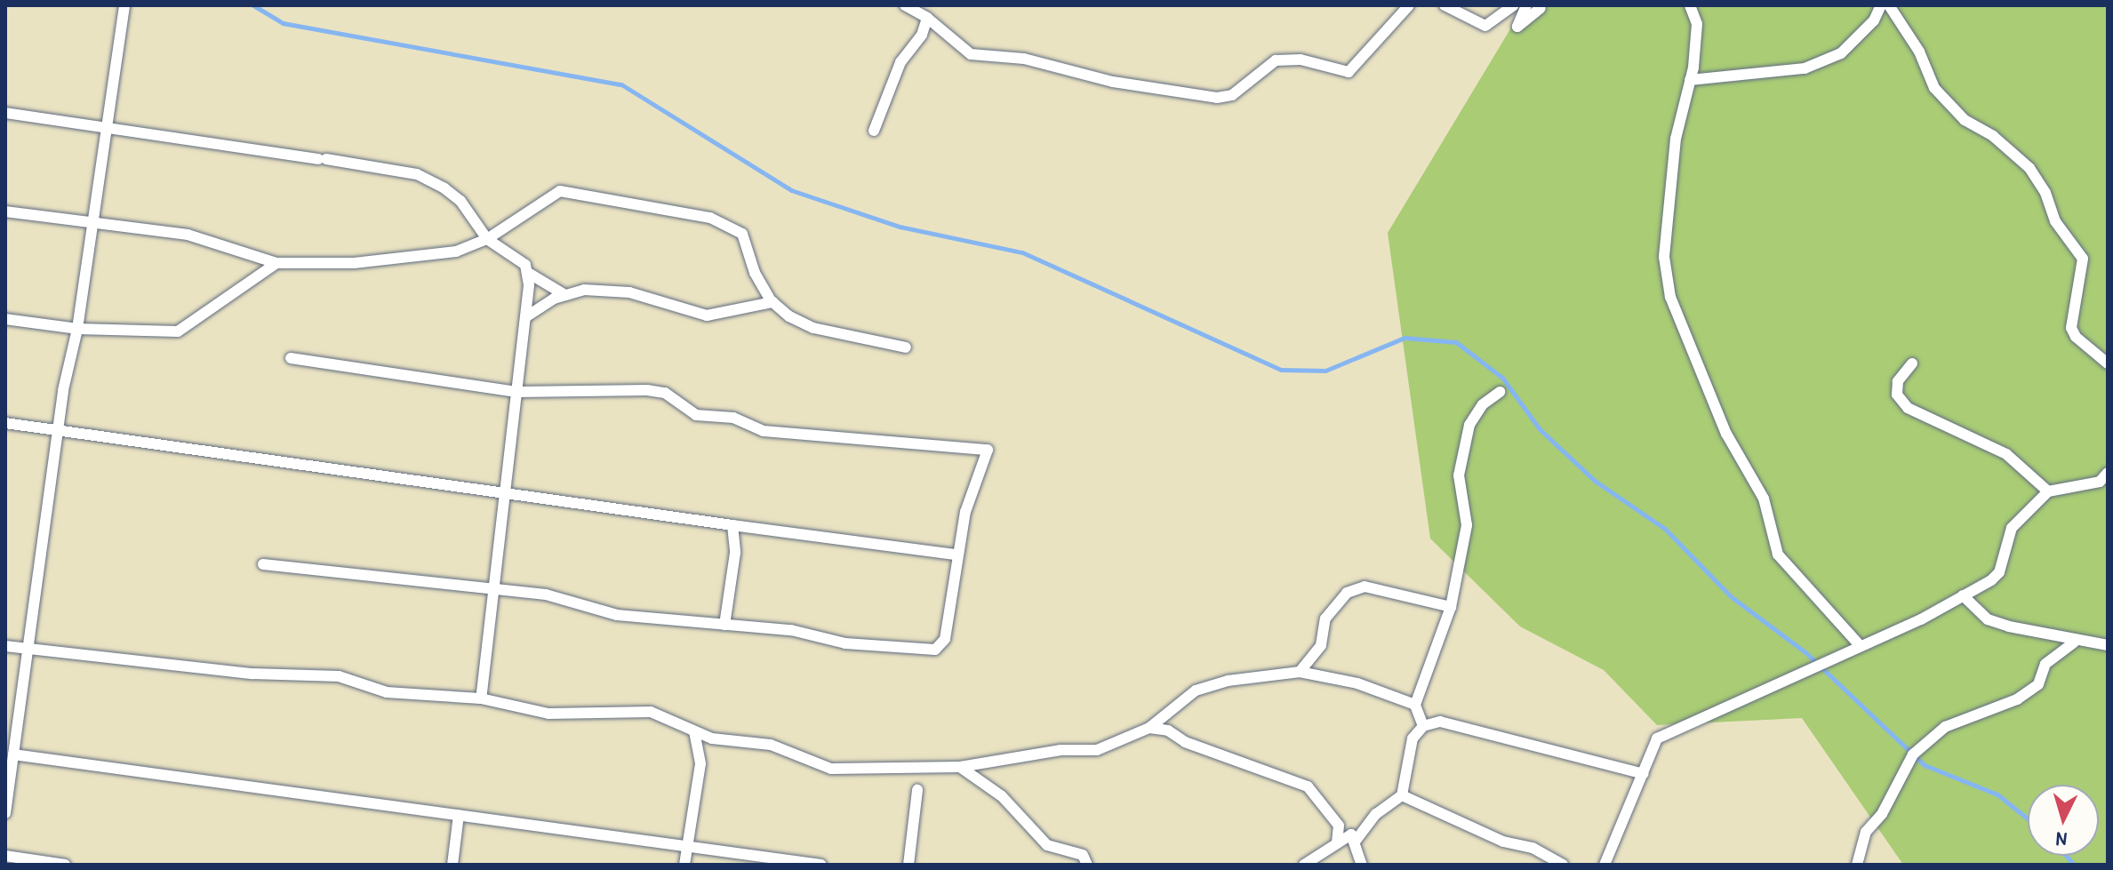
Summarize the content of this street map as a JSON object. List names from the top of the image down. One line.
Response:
{"north":"bottom"}
